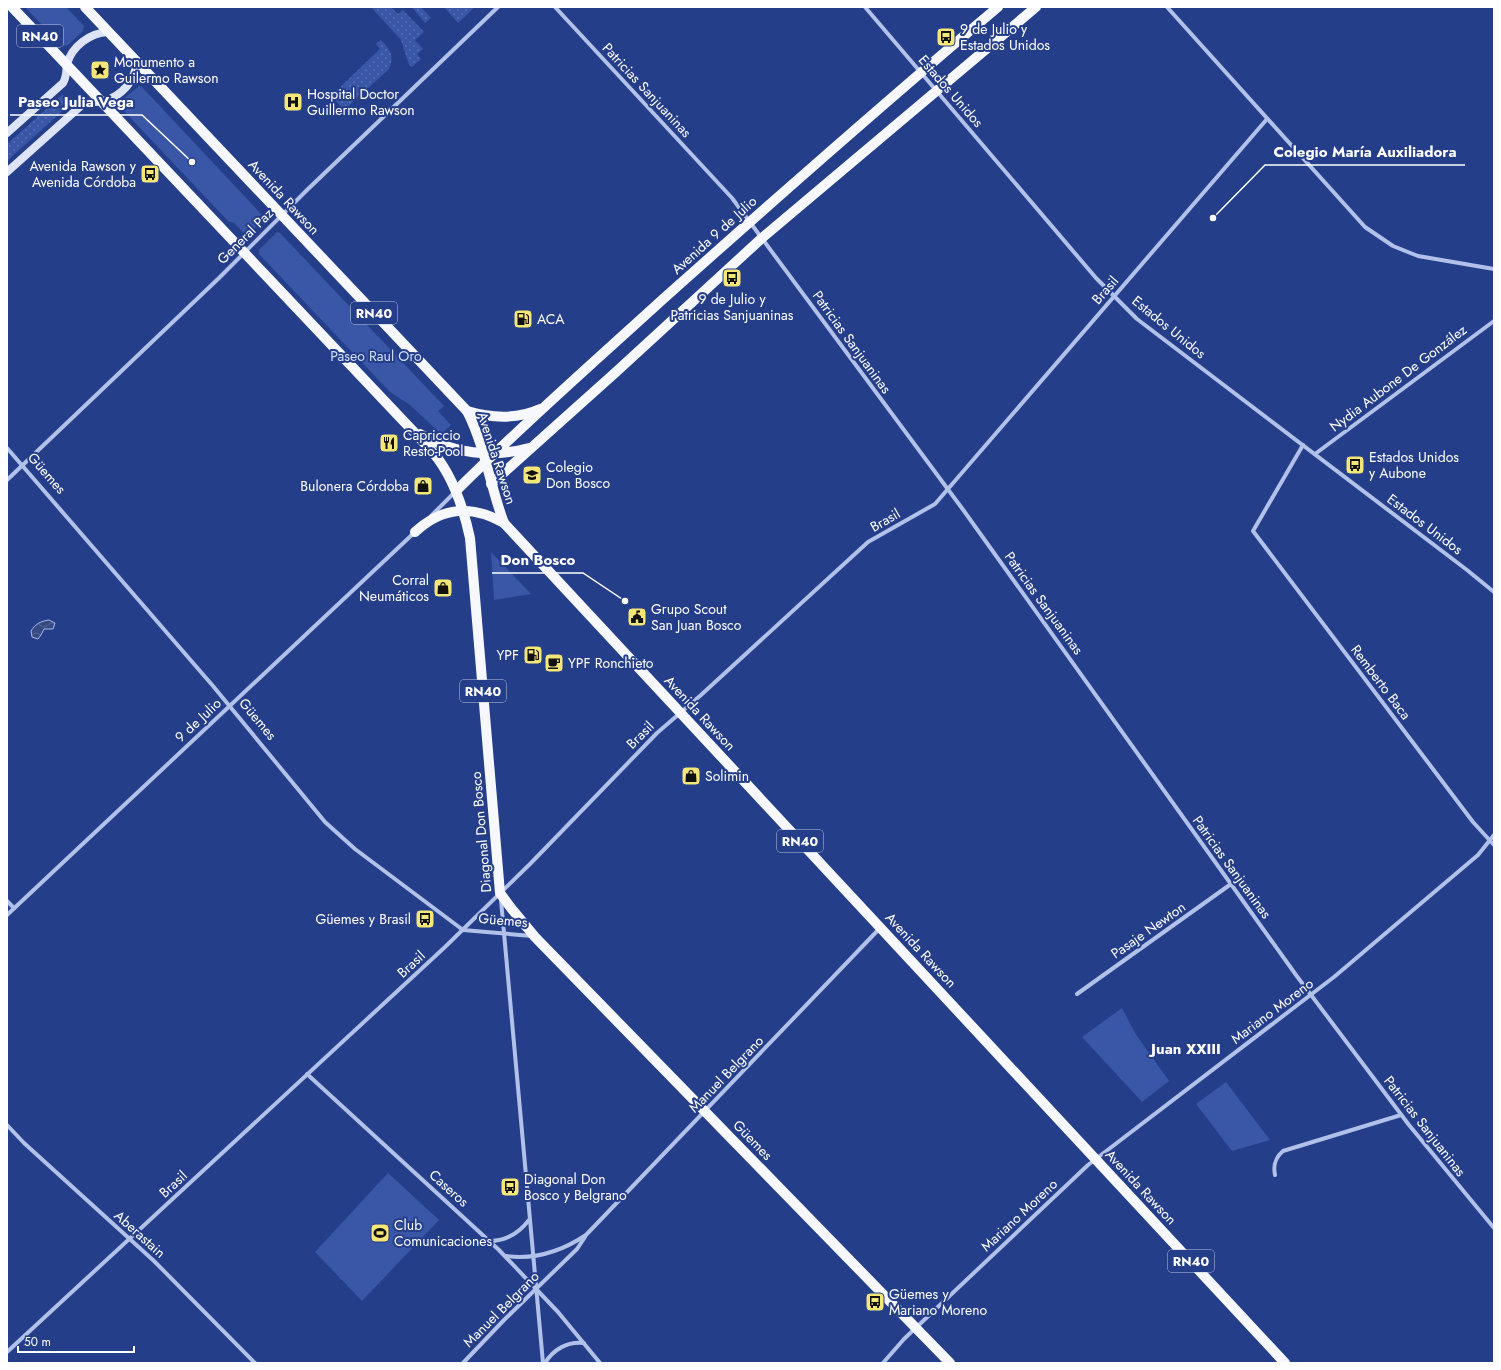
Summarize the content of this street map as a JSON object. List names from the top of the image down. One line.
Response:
{"streets":{"main road":["RN40","Avenida Rawson","Avenida 9 de Julio","Güemes","Diagonal Don Bosco"],"street":["Patricias Sanjuaninas","Estados Unidos","General Paz","Brasil","Nydia Aubone De González","Remberto Baca","9 de Julio","Pasaje Newton","Mariano Moreno","Manuel Belgrano","Caseros","Aberastain"]},"crossings":[["RN40","Avenida Rawson"],["RN40","General Paz"],["RN40","9 de Julio"],["RN40","Diagonal Don Bosco"],["Patricias Sanjuaninas","Avenida 9 de Julio"],["Patricias Sanjuaninas","Brasil"],["Patricias Sanjuaninas","Pasaje Newton"],["Patricias Sanjuaninas","Mariano Moreno"],["Estados Unidos","Avenida 9 de Julio"],["Estados Unidos","Brasil"],["Estados Unidos","Nydia Aubone De González"],["Estados Unidos","Remberto Baca"],["Avenida Rawson","General Paz"],["Avenida Rawson","Brasil"],["Avenida Rawson","Mariano Moreno"],["Avenida Rawson","Manuel Belgrano"],["General Paz","Güemes"],["Brasil","Güemes"],["Brasil","Diagonal Don Bosco"],["Brasil","Caseros"],["Brasil","Aberastain"],["Güemes","9 de Julio"],["Güemes","Diagonal Don Bosco"],["Güemes","Mariano Moreno"],["Güemes","Manuel Belgrano"],["Remberto Baca","Mariano Moreno"],["9 de Julio","Diagonal Don Bosco"],["Diagonal Don Bosco","Manuel Belgrano"],["Diagonal Don Bosco","Caseros"],["Manuel Belgrano","Caseros"]],"districts":["Juan XXIII"],"parks":["Paseo Raul Oro"],"places":{"bus stop":["9 de Julio y Estados Unidos","Avenida Rawson y Avenida Córdoba","9 de Julio y Patricias Sanjuaninas","Estados Unidos y Aubone","Güemes y Brasil","Diagonal Don Bosco y Belgrano","Güemes y Mariano Moreno"],"place":["Monumento a Guilermo Rawson"],"hospital":["Hospital Doctor Guillermo Rawson"],"other":["Paseo Julia Vega","Colegio María Auxiliadora","Don Bosco"],"fuel station":["ACA","YPF"],"restaurant":["Capriccio Resto-Pool"],"school or university":["Colegio Don Bosco"],"shop":["Bulonera Córdoba","Corral Neumáticos","Solimin"],"public building":["Grupo Scout San Juan Bosco"],"cafe":["YPF Ronchieto"],"sports":["Club Comunicaciones"]},"scale_bar":"50 m"}
